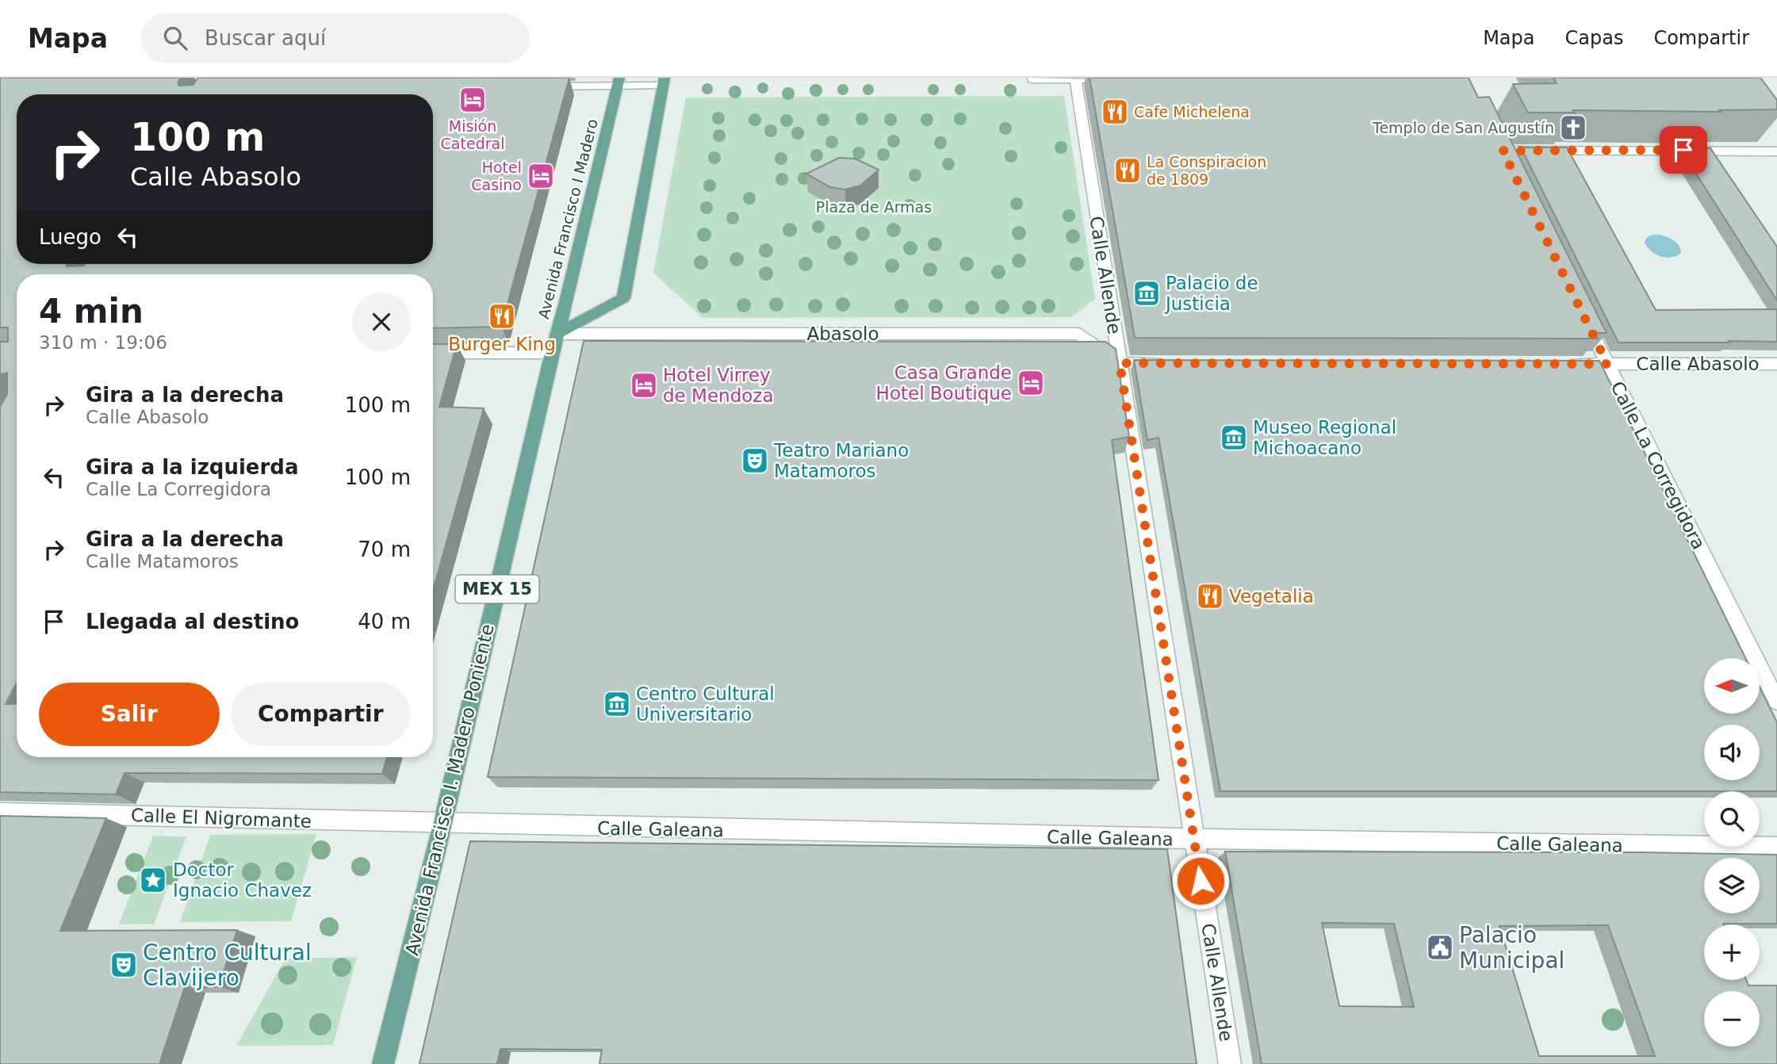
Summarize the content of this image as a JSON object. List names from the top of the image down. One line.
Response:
{"streets":{"main road":["Avenida Francisco I Madero","MEX 15","Avenida Francisco I. Madero Poniente"],"street":["Calle Allende","Abasolo","Calle Abasolo","Calle La Corregidora","Calle El Nigromante","Calle Galeana"]},"crossings":[["Avenida Francisco I Madero","Abasolo"],["Avenida Francisco I Madero","Avenida Francisco I. Madero Poniente"],["Calle Allende","Abasolo"],["Calle Allende","Calle Galeana"],["Abasolo","Avenida Francisco I. Madero Poniente"],["Calle Abasolo","Calle La Corregidora"],["Avenida Francisco I. Madero Poniente","Calle El Nigromante"],["Avenida Francisco I. Madero Poniente","Calle Galeana"],["Calle El Nigromante","Calle Galeana"]],"parks":["Plaza de Armas"],"places":{"hotel":["Misión Catedral","Hotel Casino","Casa Grande Hotel Boutique","Hotel Virrey de Mendoza"],"restaurant":["Cafe Michelena","La Conspiracion de 1809","Burger King","Vegetalia"],"church":["Templo de San Augustín"],"museum":["Palacio de Justicia","Museo Regional Michoacano","Centro Cultural Universitario"],"theatre":["Teatro Mariano Matamoros","Centro Cultural Clavijero"],"place":["Doctor Ignacio Chavez"],"public building":["Palacio Municipal"]},"north":"left","page":{"header":"Mapa","search":"Buscar aquí","nav":["Mapa","Capas","Compartir"],"turn":["100 m","Calle Abasolo"],"then":"Luego","heading":["4 min","310 m · 19:06"],"list":[{"name":"Gira a la derecha","note":"Calle Abasolo","value":"100 m"},{"name":"Gira a la izquierda","note":"Calle La Corregidora","value":"100 m"},{"name":"Gira a la derecha","note":"Calle Matamoros","value":"70 m"},{"name":"Llegada al destino","value":"40 m"}],"map_buttons":["+","−"],"buttons":["Salir","Compartir"]}}
